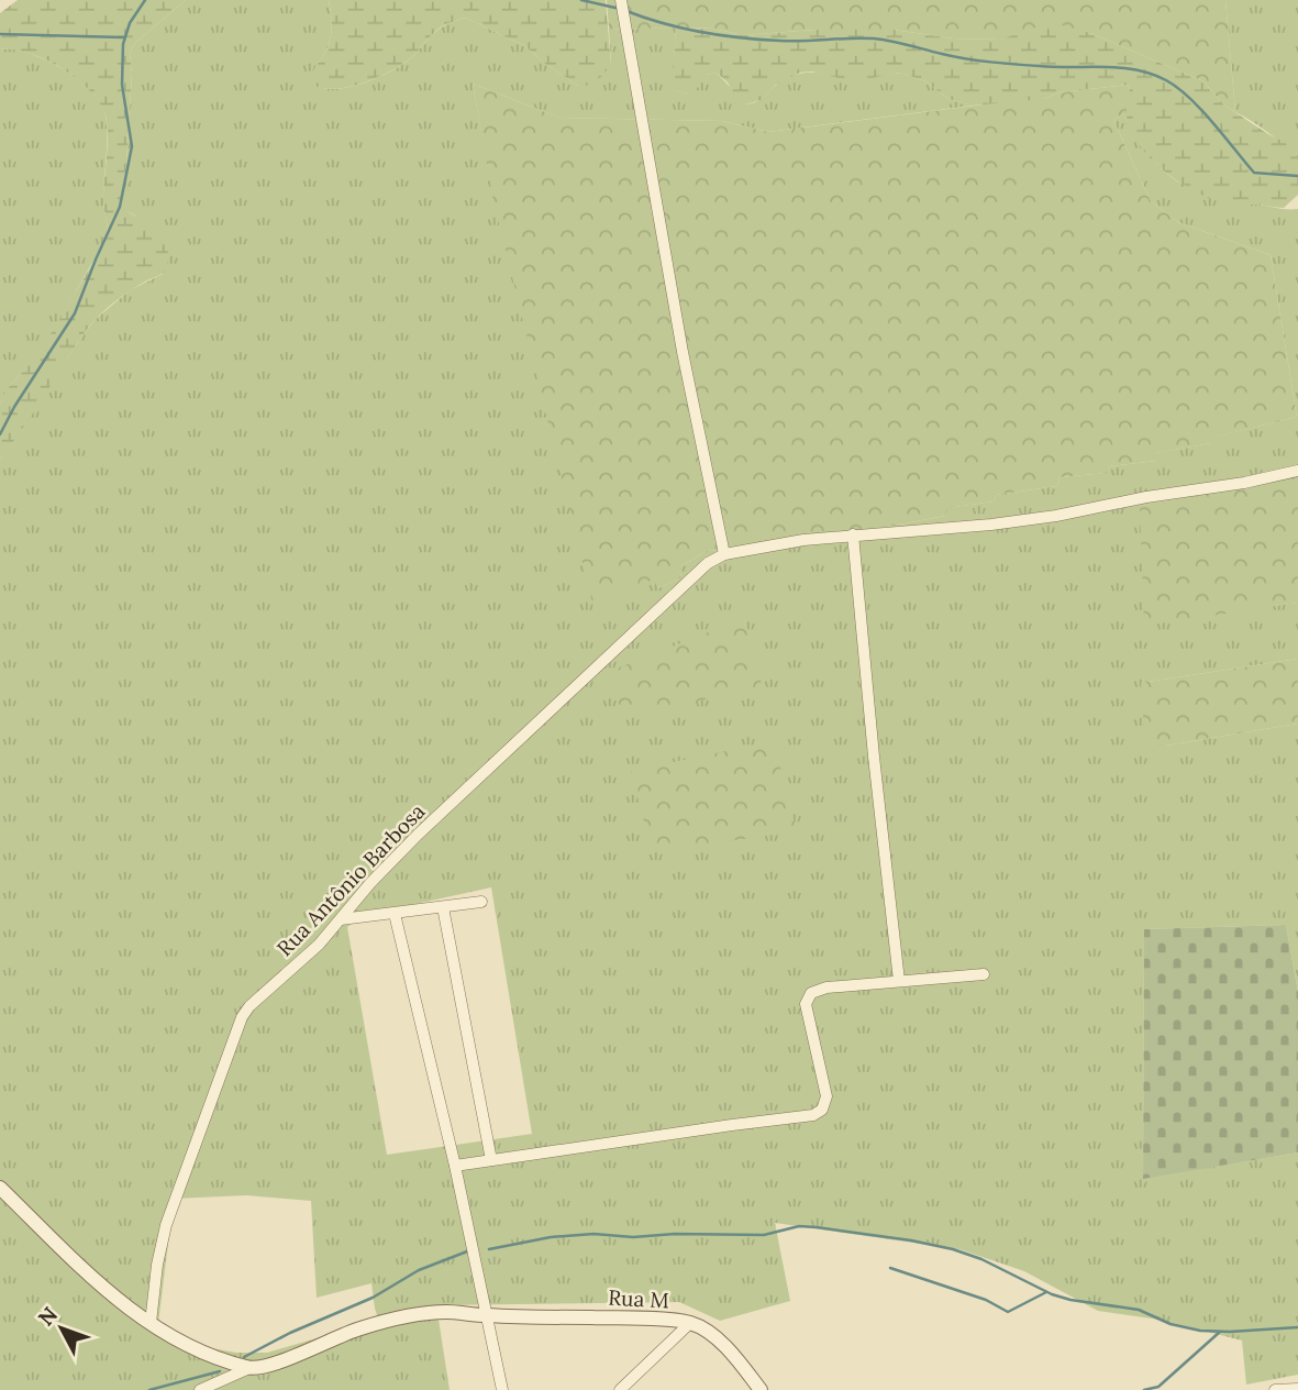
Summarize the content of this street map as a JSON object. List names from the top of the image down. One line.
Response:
{"streets":{"street":["Rua Antônio Barbosa","Rua M"]},"north":"top left"}
